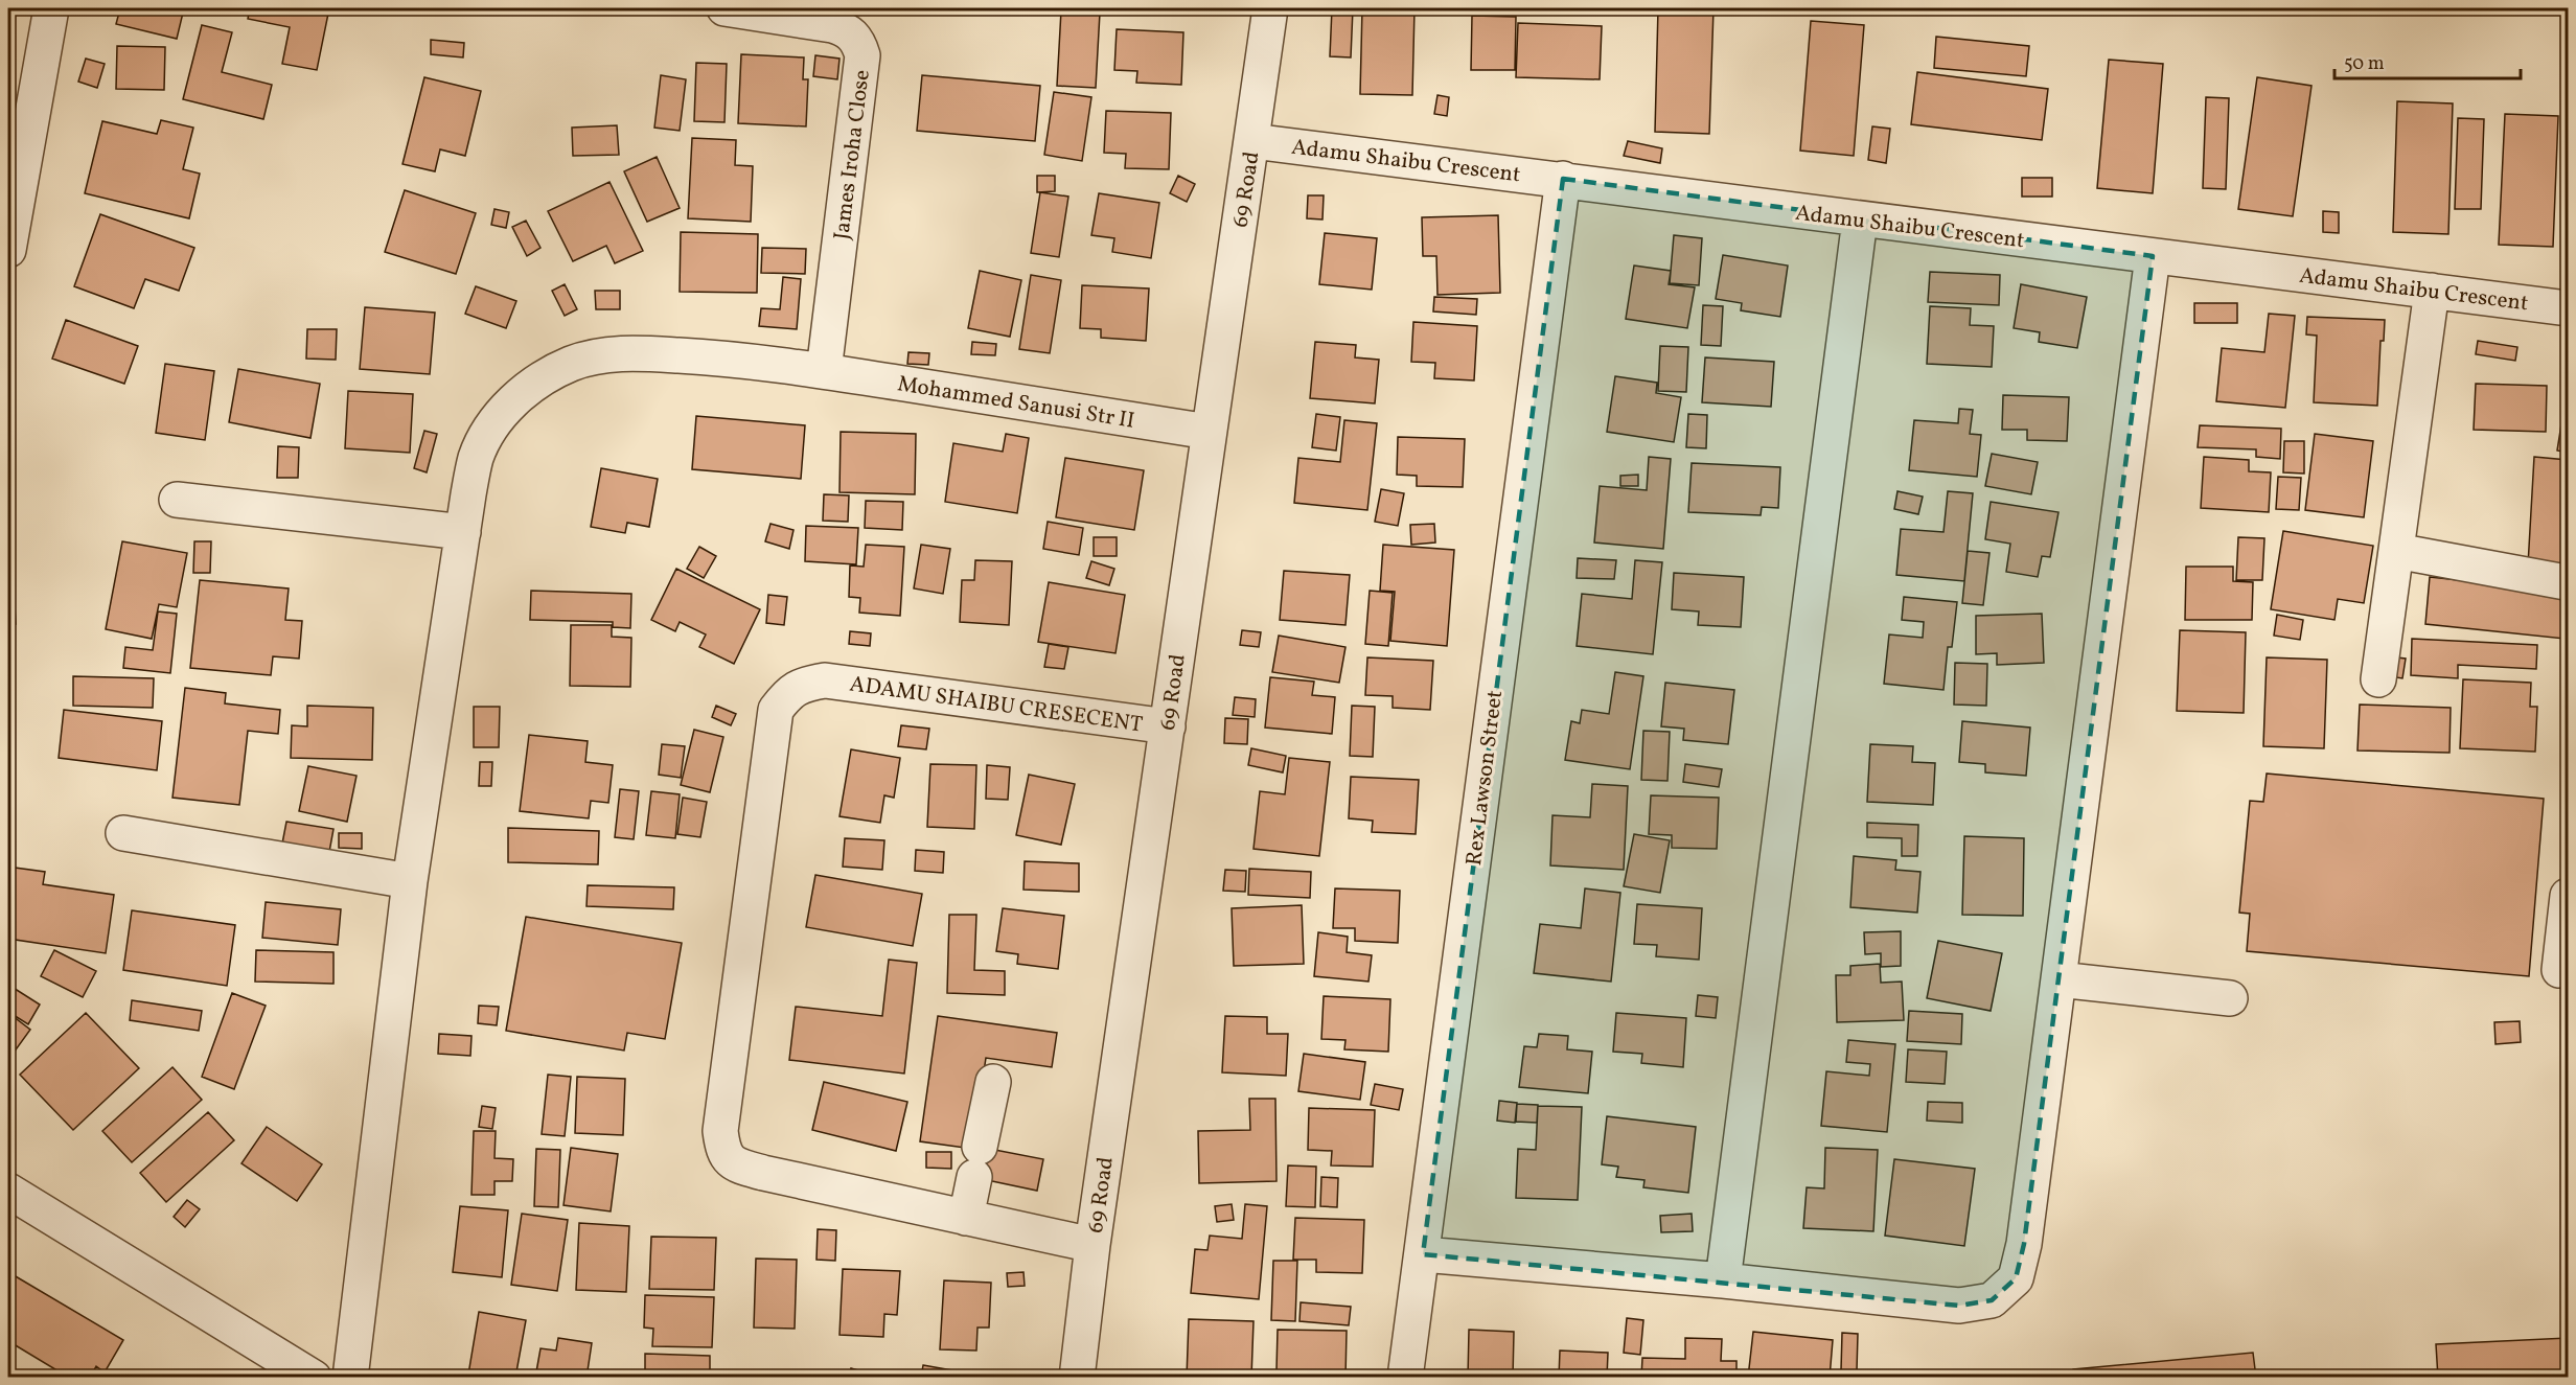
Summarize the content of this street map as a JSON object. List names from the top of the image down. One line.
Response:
{"streets":{"street":["James Iroha Close","Adamu Shaibu Crescent","69 Road","Mohammed Sanusi Str II","ADAMU SHAIBU CRESECENT","Rex Lawson Street"]},"crossings":[["James Iroha Close","Mohammed Sanusi Str II"],["Adamu Shaibu Crescent","69 Road"],["Adamu Shaibu Crescent","Rex Lawson Street"],["69 Road","Mohammed Sanusi Str II"],["69 Road","ADAMU SHAIBU CRESECENT"]],"scale_bar":"50 m"}
